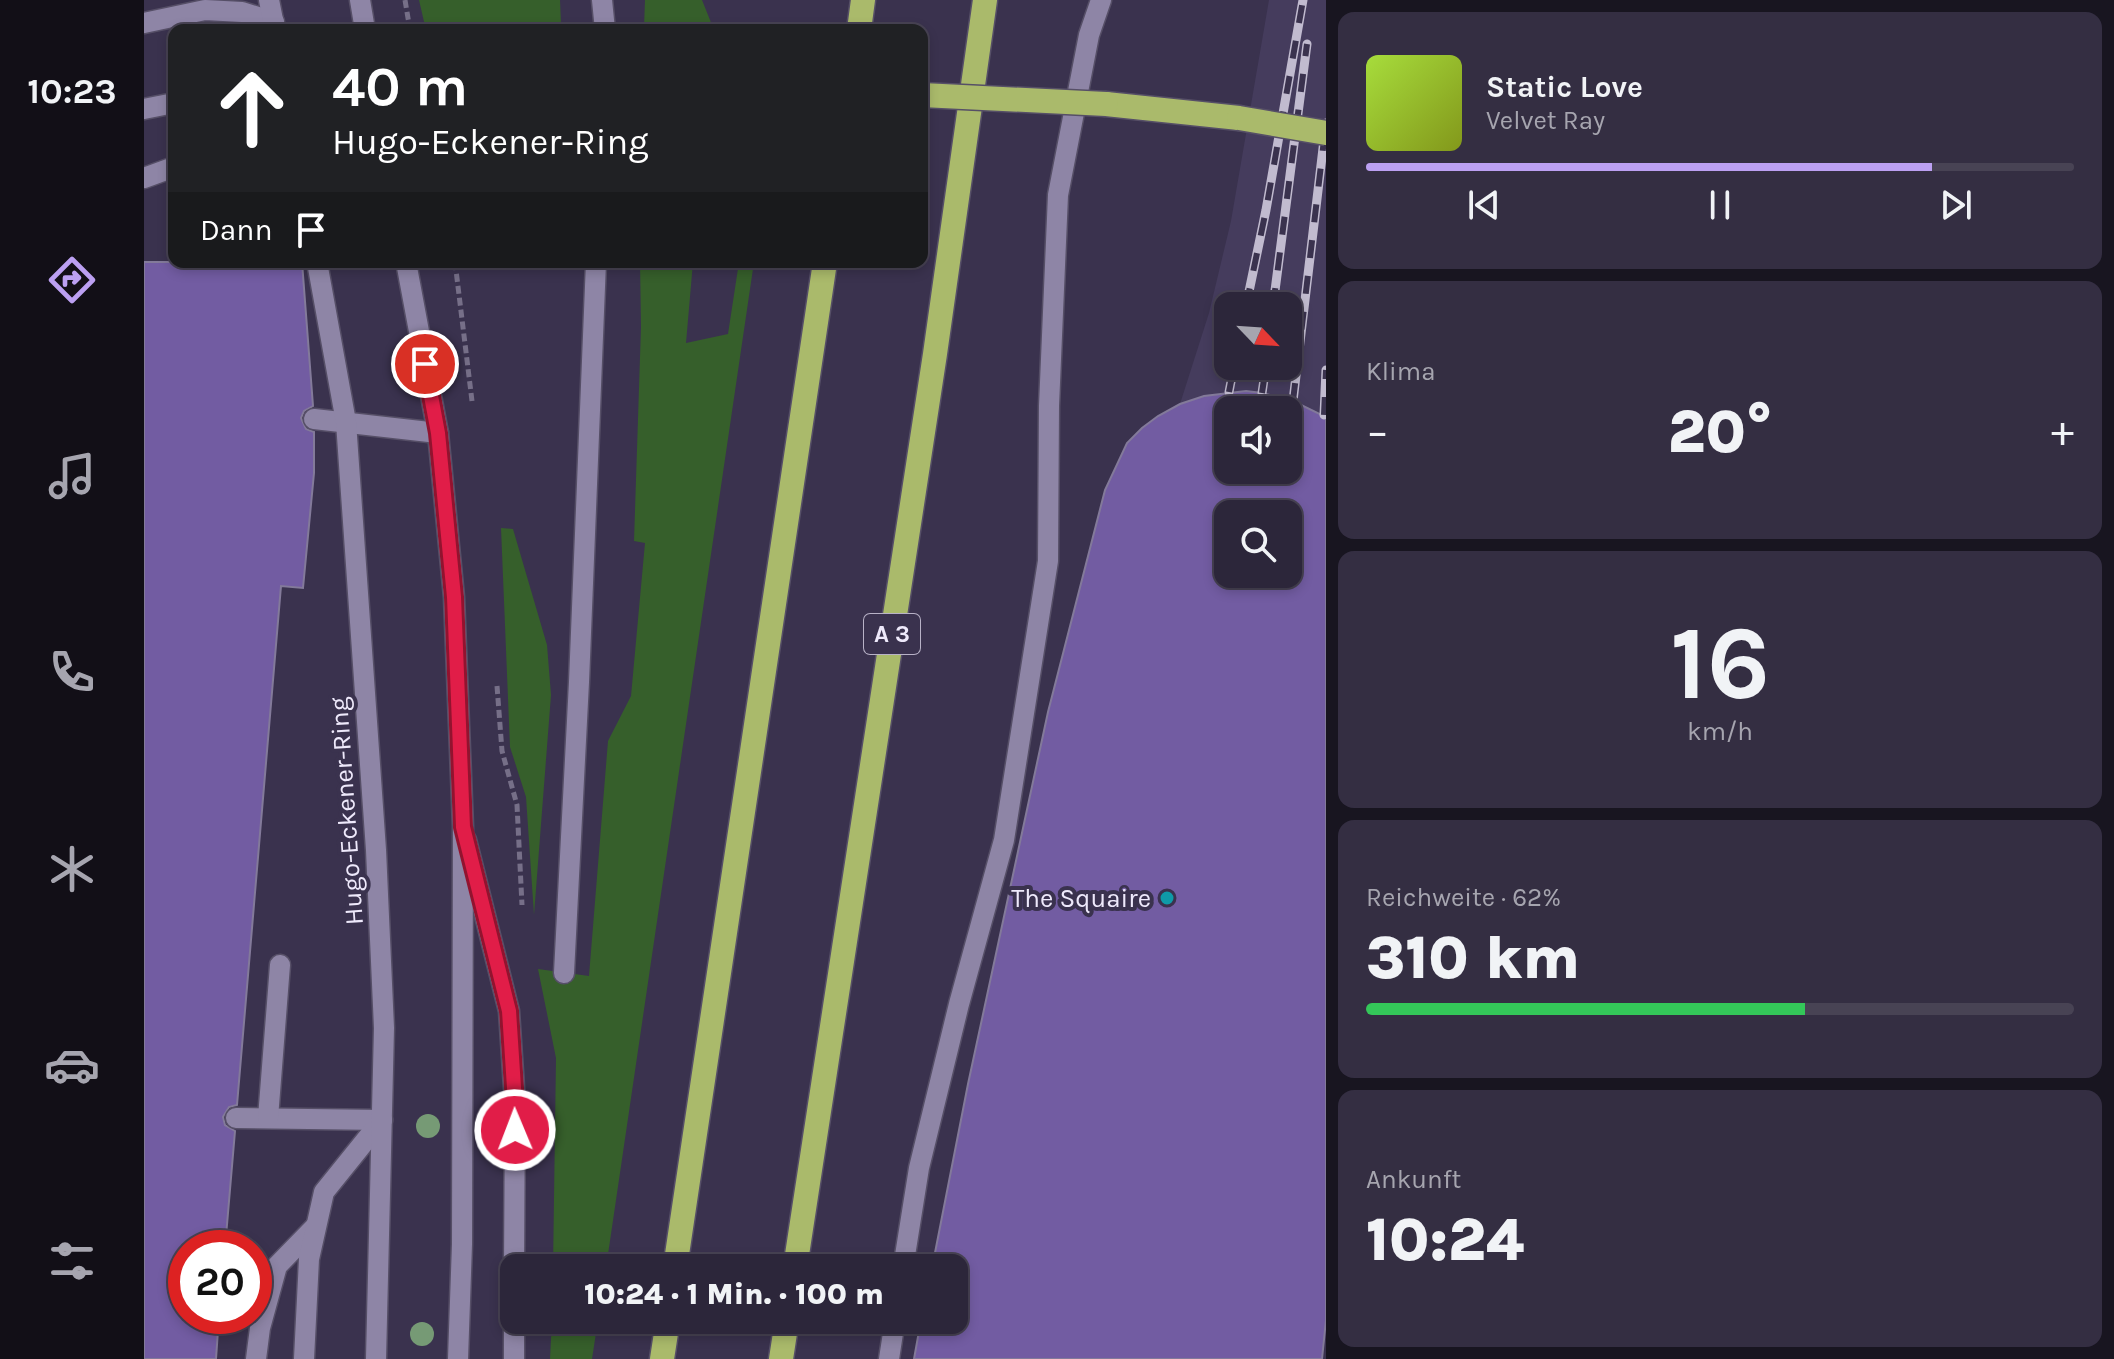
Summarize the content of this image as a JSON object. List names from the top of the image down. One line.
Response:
{"streets":{"highway":["A 3"],"street":["Hugo-Eckener-Ring"]},"places":["The Squaire"],"north":"bottom right","page":{"tabs":"10:23","turn":["40 m","Hugo-Eckener-Ring"],"song":["Static Love","Velvet Ray"],"then":"Dann","tile":["Klima",["16","km/h"],["Reichweite · 62%","310 km"],["Ankunft","10:24"]],"heat":["−","20°","+"],"limit":"20","trip":"10:24 · 1 Min. · 100 m"}}
